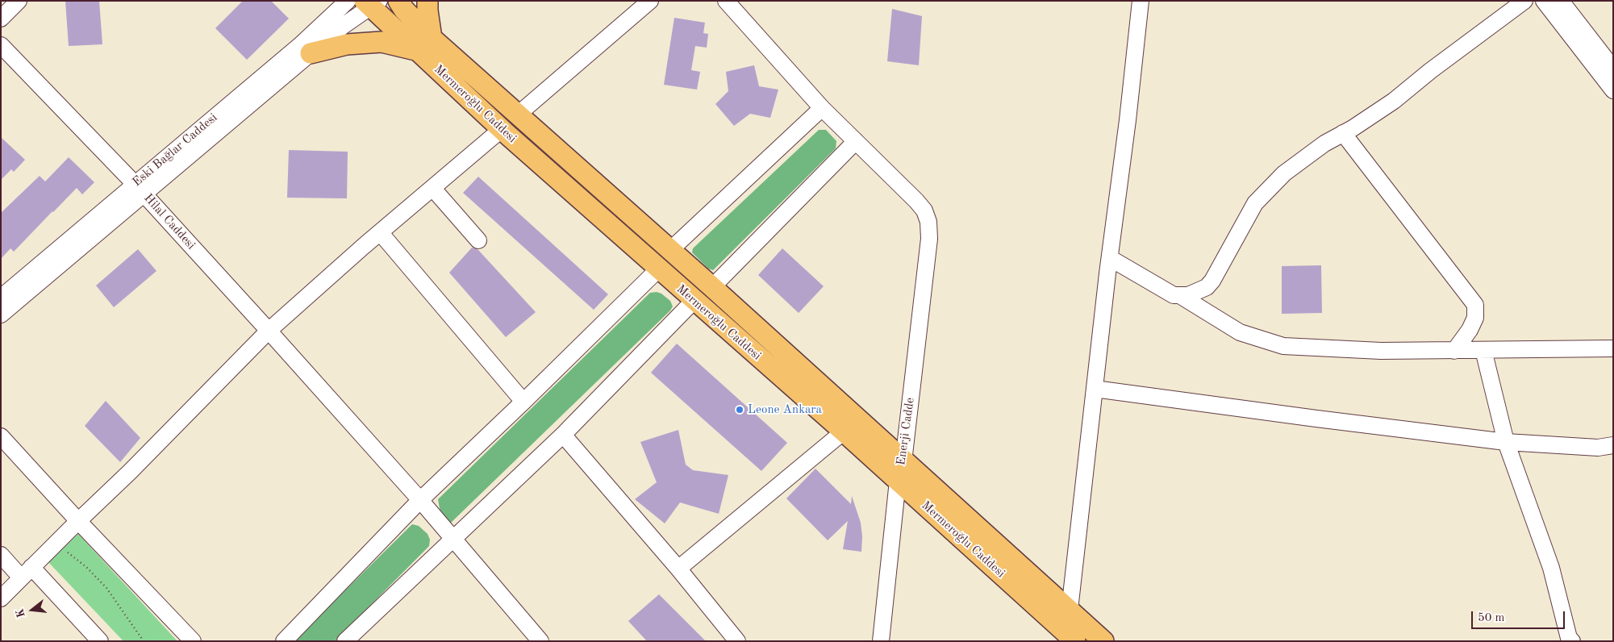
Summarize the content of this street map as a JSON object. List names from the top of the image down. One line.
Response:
{"streets":{"main road":["Mermeroğlu Caddesi"],"street":["Eski Bağlar Caddesi","Hilal Caddesi","Enerji Cadde"]},"crossings":[["Mermeroğlu Caddesi","Enerji Cadde"],["Eski Bağlar Caddesi","Hilal Caddesi"]],"places":["Leone Ankara"],"scale_bar":"50 m","north":"left"}
